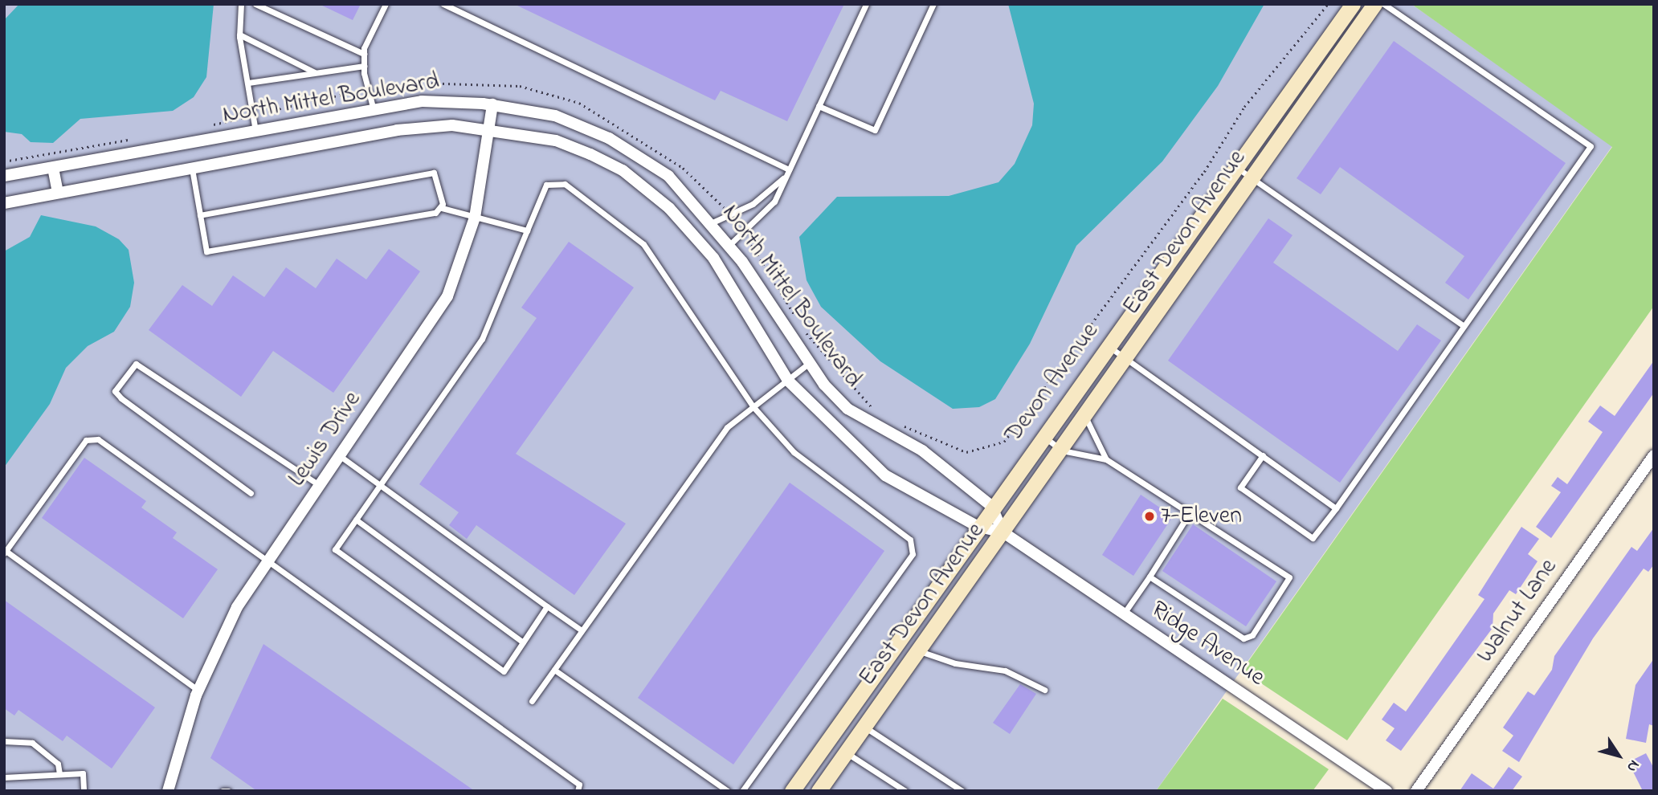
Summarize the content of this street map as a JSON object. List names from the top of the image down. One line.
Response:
{"streets":{"main road":["East Devon Avenue","Devon Avenue"],"street":["North Mittel Boulevard","Lewis Drive","Walnut Lane","Ridge Avenue"]},"crossings":[["North Mittel Boulevard","East Devon Avenue"],["North Mittel Boulevard","Devon Avenue"],["North Mittel Boulevard","Lewis Drive"],["North Mittel Boulevard","Ridge Avenue"],["East Devon Avenue","Ridge Avenue"]],"places":["7-Eleven"],"north":"bottom right"}
